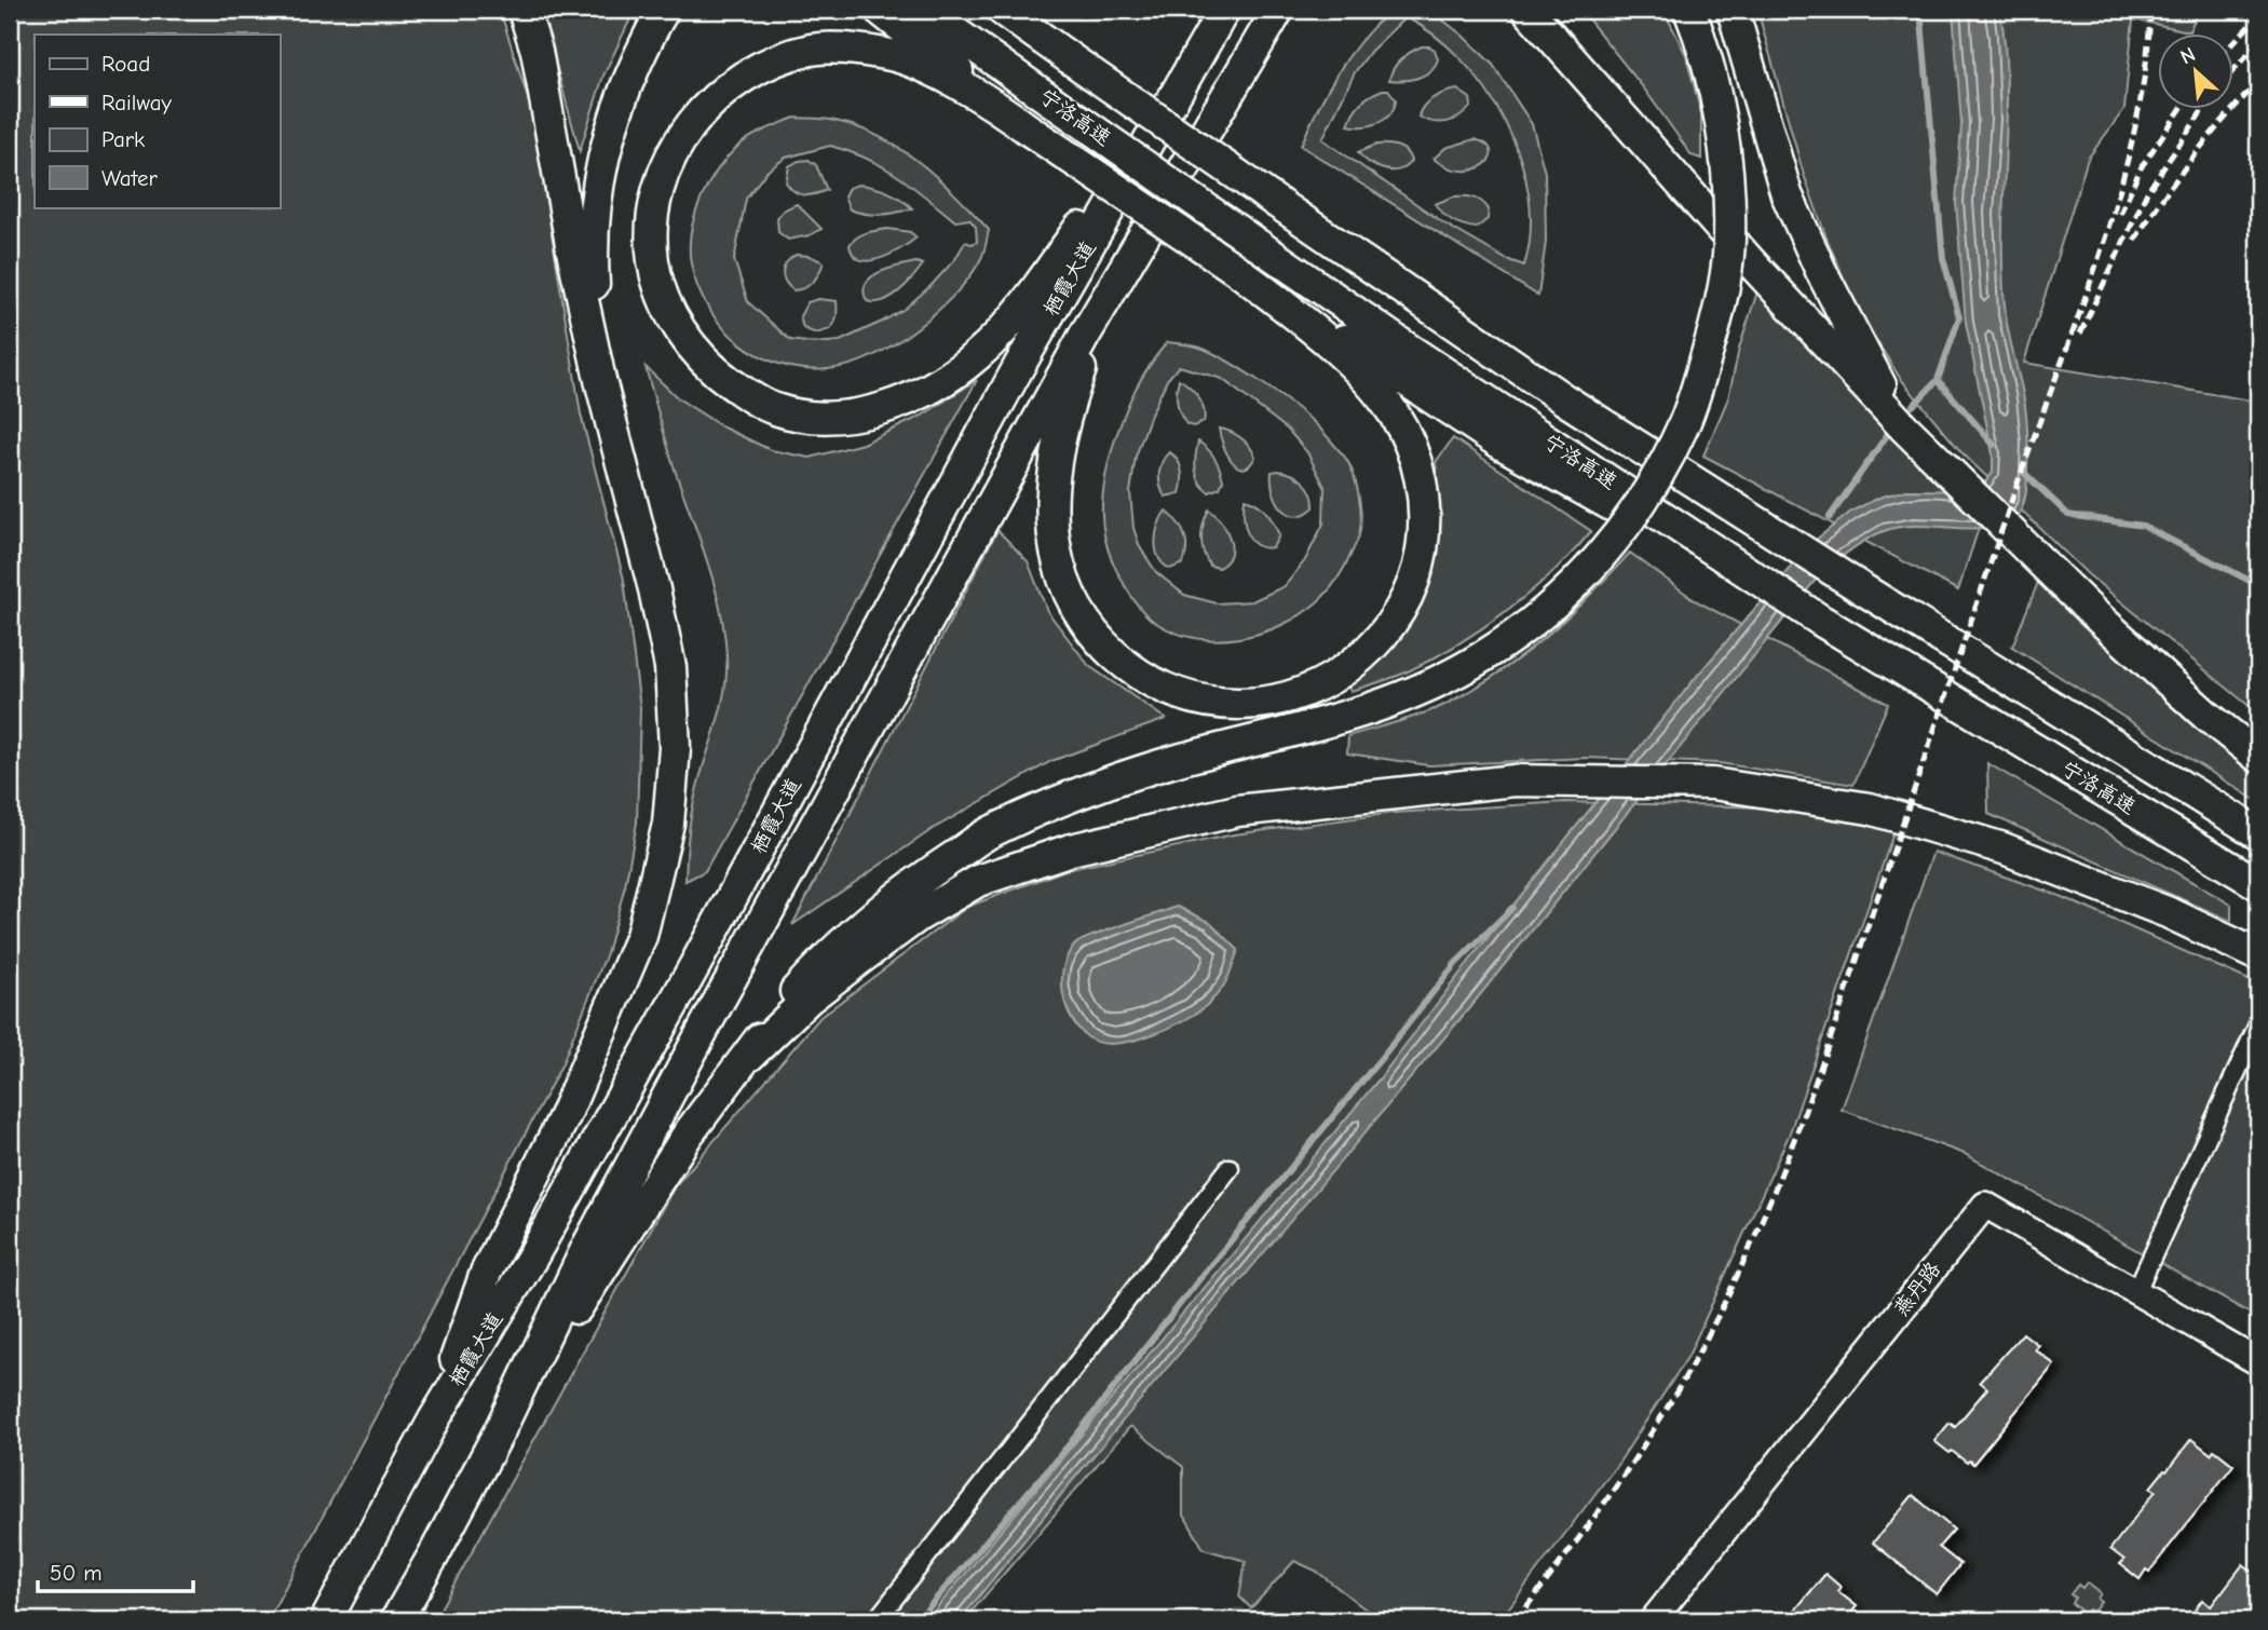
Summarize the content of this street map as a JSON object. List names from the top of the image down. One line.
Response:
{"streets":{"highway":["宁洛高速","栖霞大道"],"street":["燕丹路"]},"legend":["Road","Railway","Park","Water"],"scale_bar":"50 m","north":"top left"}
